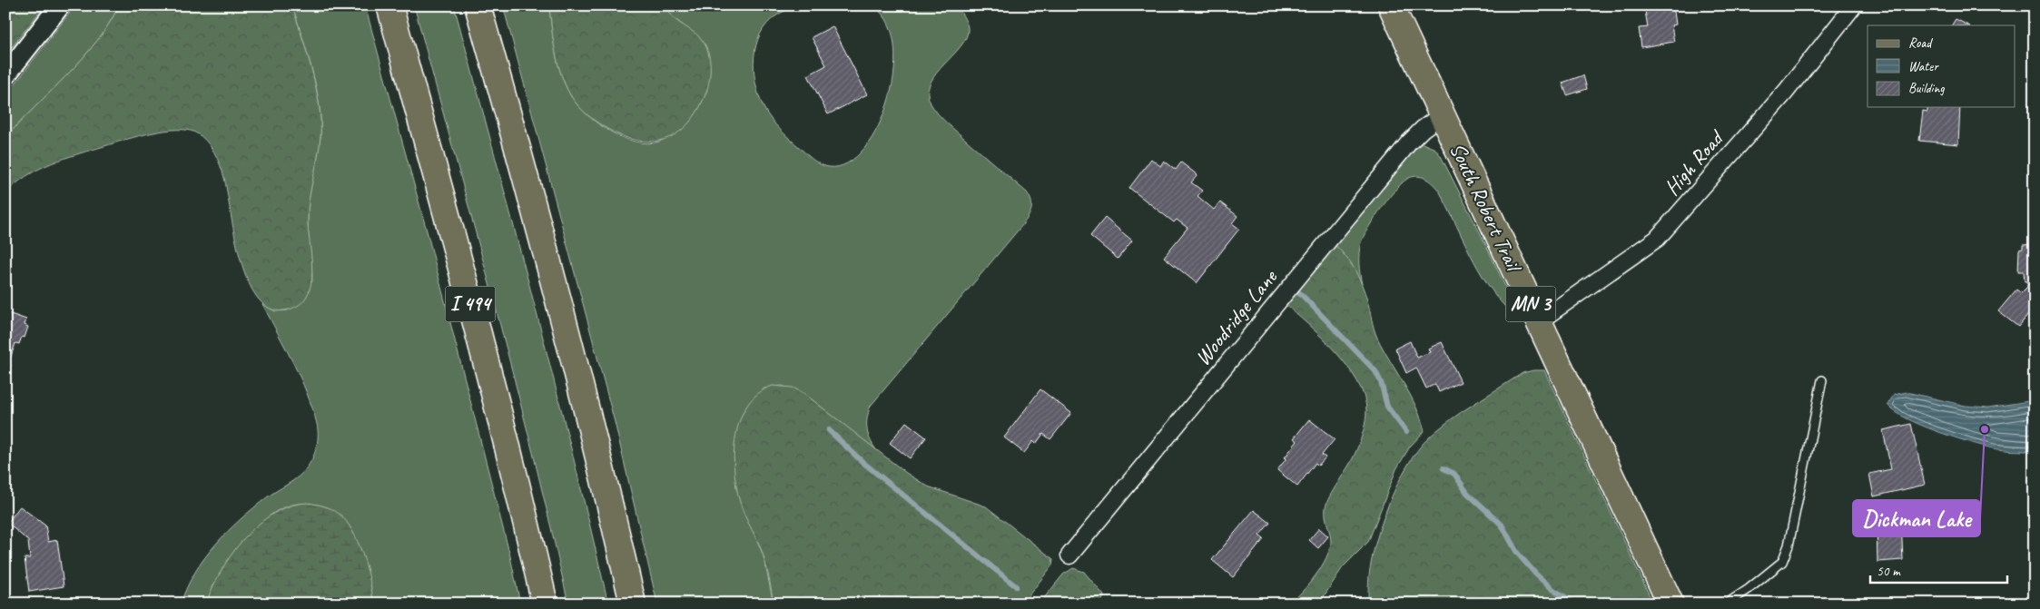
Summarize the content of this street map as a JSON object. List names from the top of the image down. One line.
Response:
{"streets":{"main road":["South Robert Trail","I 494","MN 3"],"street":["High Road","Woodridge Lane"]},"crossings":[["High Road","South Robert Trail"],["South Robert Trail","Woodridge Lane"]],"places":["Dickman Lake"],"legend":["Road","Water","Building"],"scale_bar":"50 m"}
